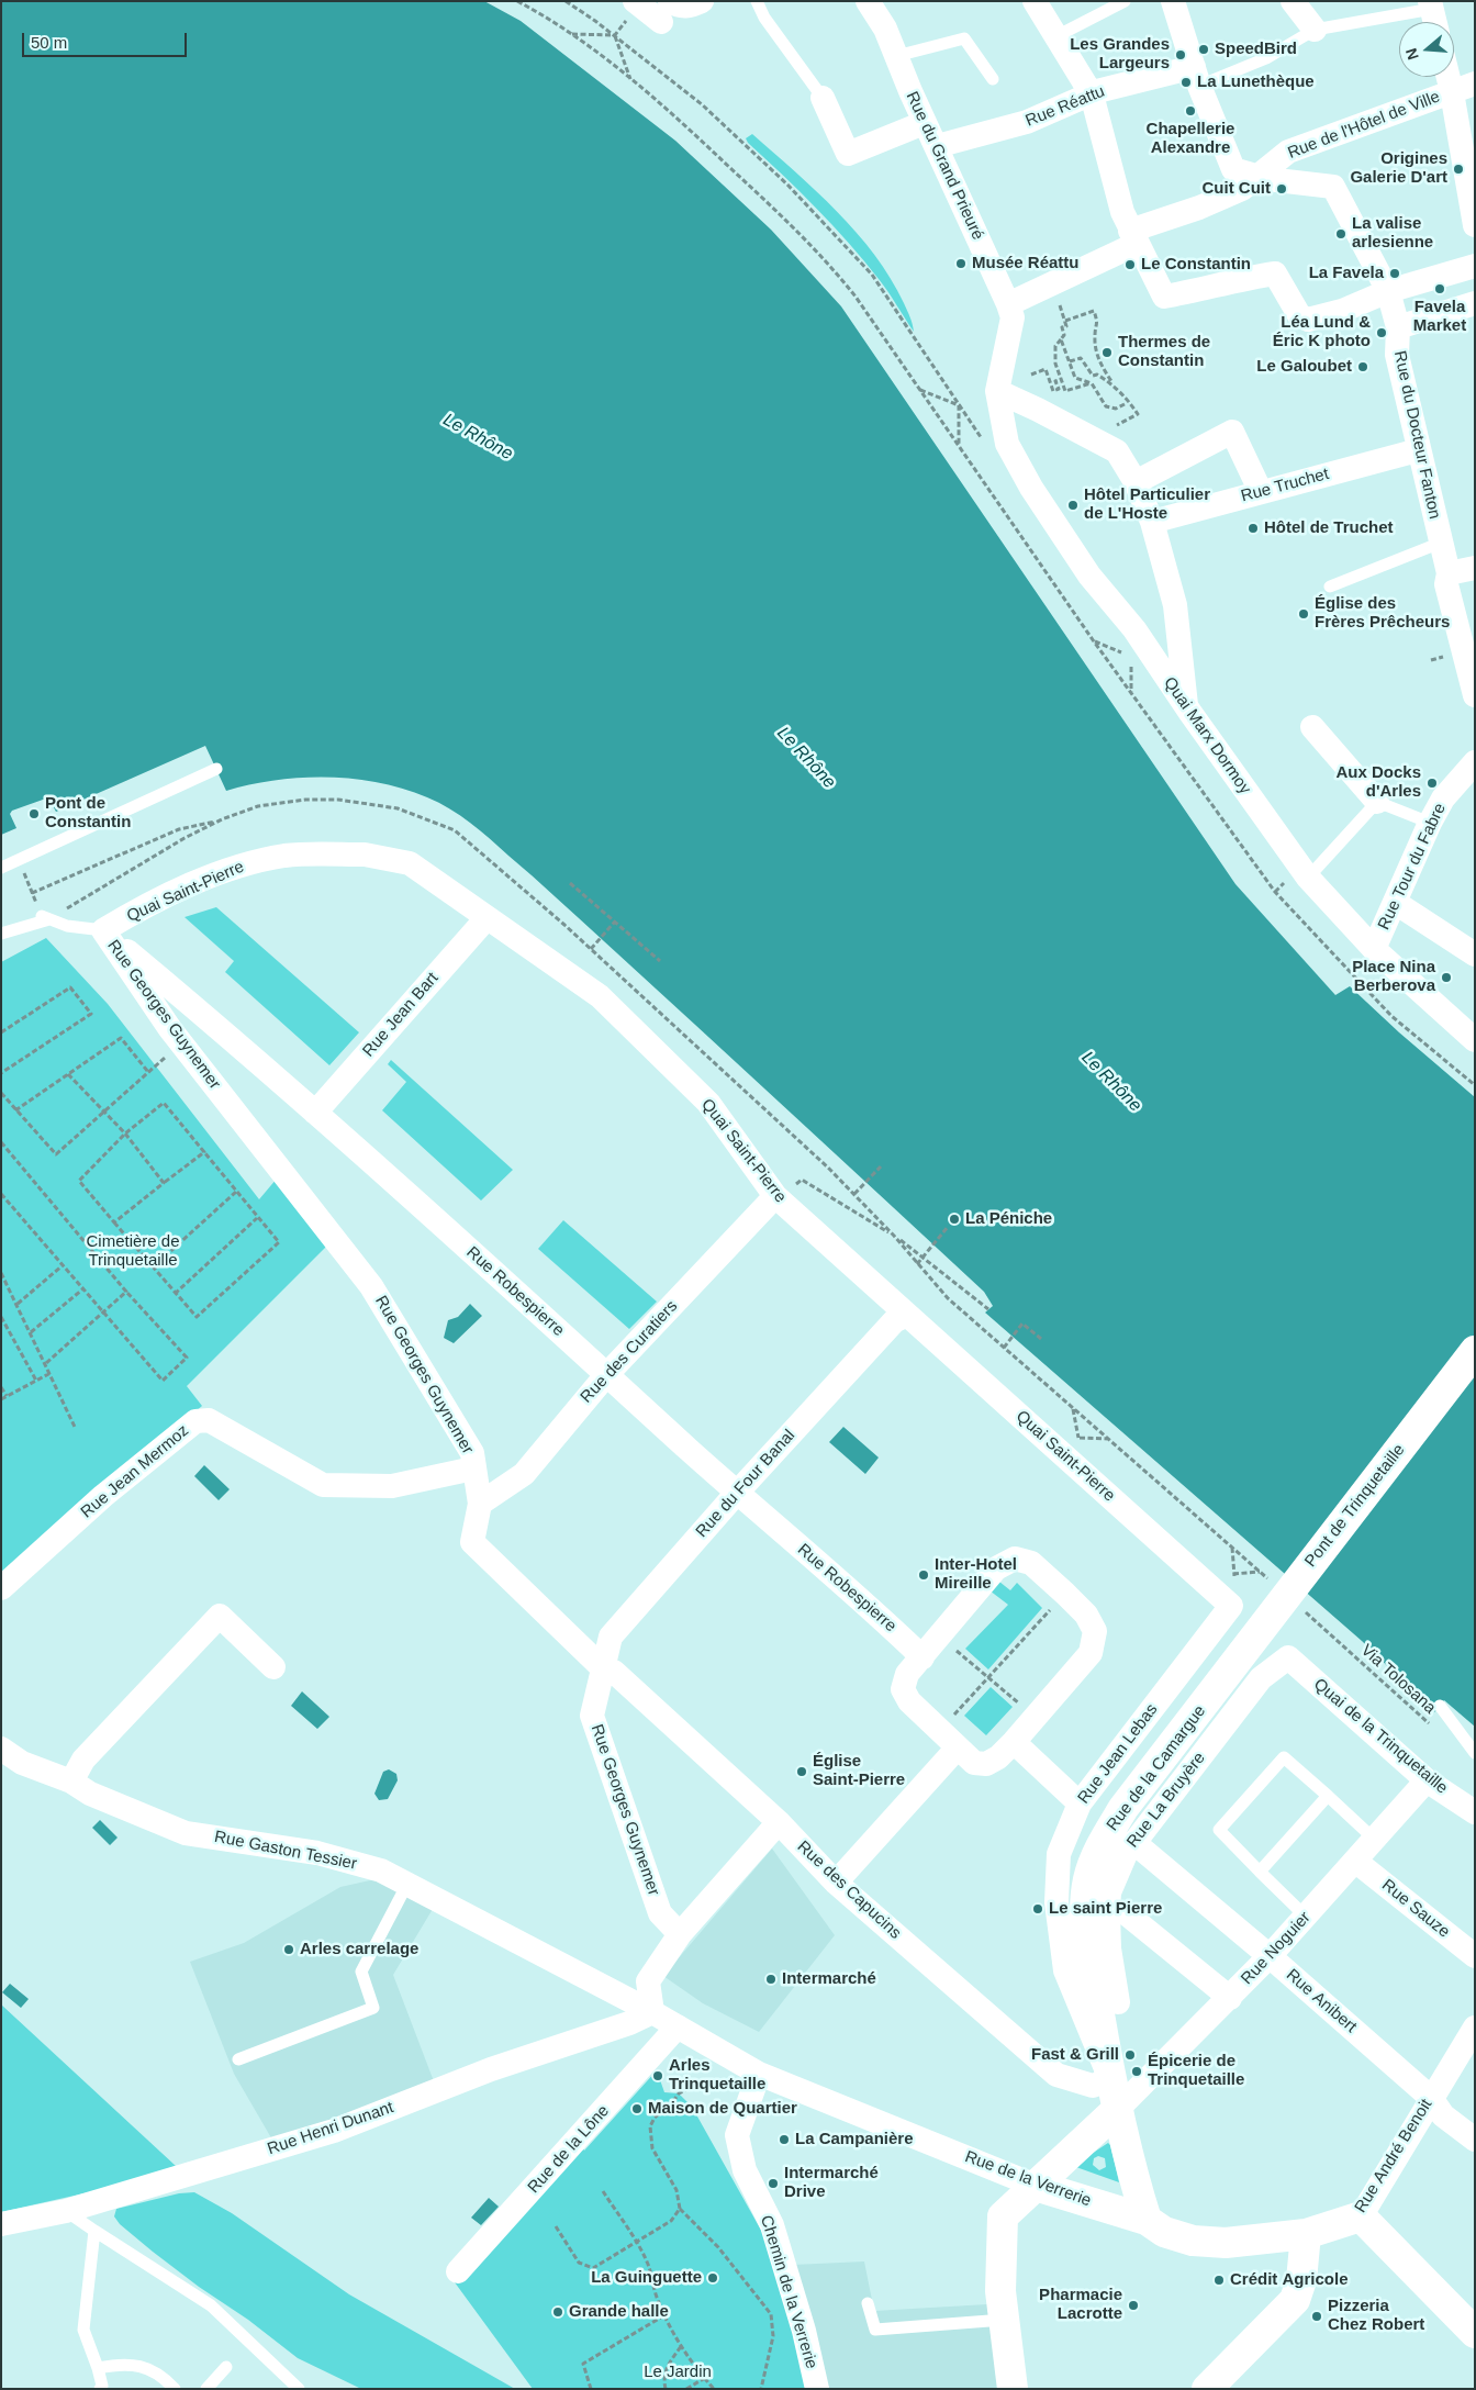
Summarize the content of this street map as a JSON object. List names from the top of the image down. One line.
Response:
{"streets":{"main road":["Pont de Trinquetaille","Rue de la Camargue","Rue André Benoit","Rue de la Verrerie"],"street":["Rue Réattu","Rue de l'Hôtel de Ville","Rue du Grand Prieuré","Rue du Docteur Fanton","Rue Truchet","Quai Marx Dormoy","Rue Tour du Fabre","Quai Saint-Pierre","Rue Georges Guynemer","Rue Jean Bart","Rue Robespierre","Rue des Curatiers","Rue Jean Mermoz","Rue du Four Banal","Quai de la Trinquetaille","Rue Jean Lebas","Rue La Bruyère","Rue Gaston Tessier","Rue des Capucins","Rue Sauze","Rue Noguier","Rue Anibert","Rue Henri Dunant","Rue de la Lône","Chemin de la Verrerie"],"path":["Via Tolosana"]},"crossings":[["Rue Réattu","Rue du Grand Prieuré"],["Rue Réattu","Rue du Docteur Fanton"],["Rue de l'Hôtel de Ville","Rue du Grand Prieuré"],["Rue de l'Hôtel de Ville","Rue du Docteur Fanton"],["Rue du Grand Prieuré","Quai Marx Dormoy"],["Rue du Docteur Fanton","Rue Truchet"],["Quai Marx Dormoy","Rue Tour du Fabre"],["Quai Saint-Pierre","Rue Georges Guynemer"],["Quai Saint-Pierre","Rue Jean Bart"],["Quai Saint-Pierre","Rue Robespierre"],["Quai Saint-Pierre","Rue des Curatiers"],["Quai Saint-Pierre","Rue du Four Banal"],["Quai Saint-Pierre","Rue Jean Lebas"],["Rue Georges Guynemer","Rue Robespierre"],["Rue Georges Guynemer","Rue des Curatiers"],["Rue Georges Guynemer","Rue Jean Mermoz"],["Rue Georges Guynemer","Rue du Four Banal"],["Rue Georges Guynemer","Rue des Capucins"],["Rue Jean Bart","Rue Robespierre"],["Rue Robespierre","Rue des Curatiers"],["Rue Robespierre","Rue du Four Banal"],["Rue du Four Banal","Rue des Capucins"],["Pont de Trinquetaille","Rue de la Camargue"],["Quai de la Trinquetaille","Rue La Bruyère"],["Quai de la Trinquetaille","Rue Noguier"],["Rue Jean Lebas","Rue de la Camargue"],["Rue Jean Lebas","Rue des Capucins"],["Rue de la Camargue","Rue des Capucins"],["Rue de la Camargue","Rue Noguier"],["Rue de la Camargue","Rue de la Verrerie"],["Rue La Bruyère","Rue Anibert"],["Rue Gaston Tessier","Rue Henri Dunant"],["Rue Gaston Tessier","Rue de la Lône"],["Rue Gaston Tessier","Rue de la Verrerie"],["Rue Sauze","Rue Noguier"],["Rue Noguier","Rue Anibert"],["Rue Anibert","Rue André Benoit"],["Rue de la Lône","Rue de la Verrerie"],["Rue André Benoit","Rue de la Verrerie"],["Rue de la Verrerie","Chemin de la Verrerie"]],"water":["Le Rhône"],"parks":["Cimetière de Trinquetaille","Le Jardin"],"places":["SpeedBird","Les Grandes Largeurs","La Lunethèque","Chapellerie Alexandre","Origines Galerie D'art","Cuit Cuit","La valise arlesienne","Musée Réattu","Le Constantin","La Favela","Favela Market","Léa Lund & Éric K photo","Thermes de Constantin","Le Galoubet","Hôtel Particulier de L'Hoste","Hôtel de Truchet","Église des Frères Prêcheurs","Aux Docks d'Arles","Pont de Constantin","Place Nina Berberova","La Péniche","Inter-Hotel Mireille","Église Saint-Pierre","Le saint Pierre","Arles carrelage","Intermarché","Fast & Grill","Épicerie de Trinquetaille","Arles Trinquetaille","Maison de Quartier","La Campanière","Intermarché Drive","La Guinguette","Crédit Agricole","Pharmacie Lacrotte","Grande halle","Pizzeria Chez Robert"],"scale_bar":"50 m","north":"left"}
